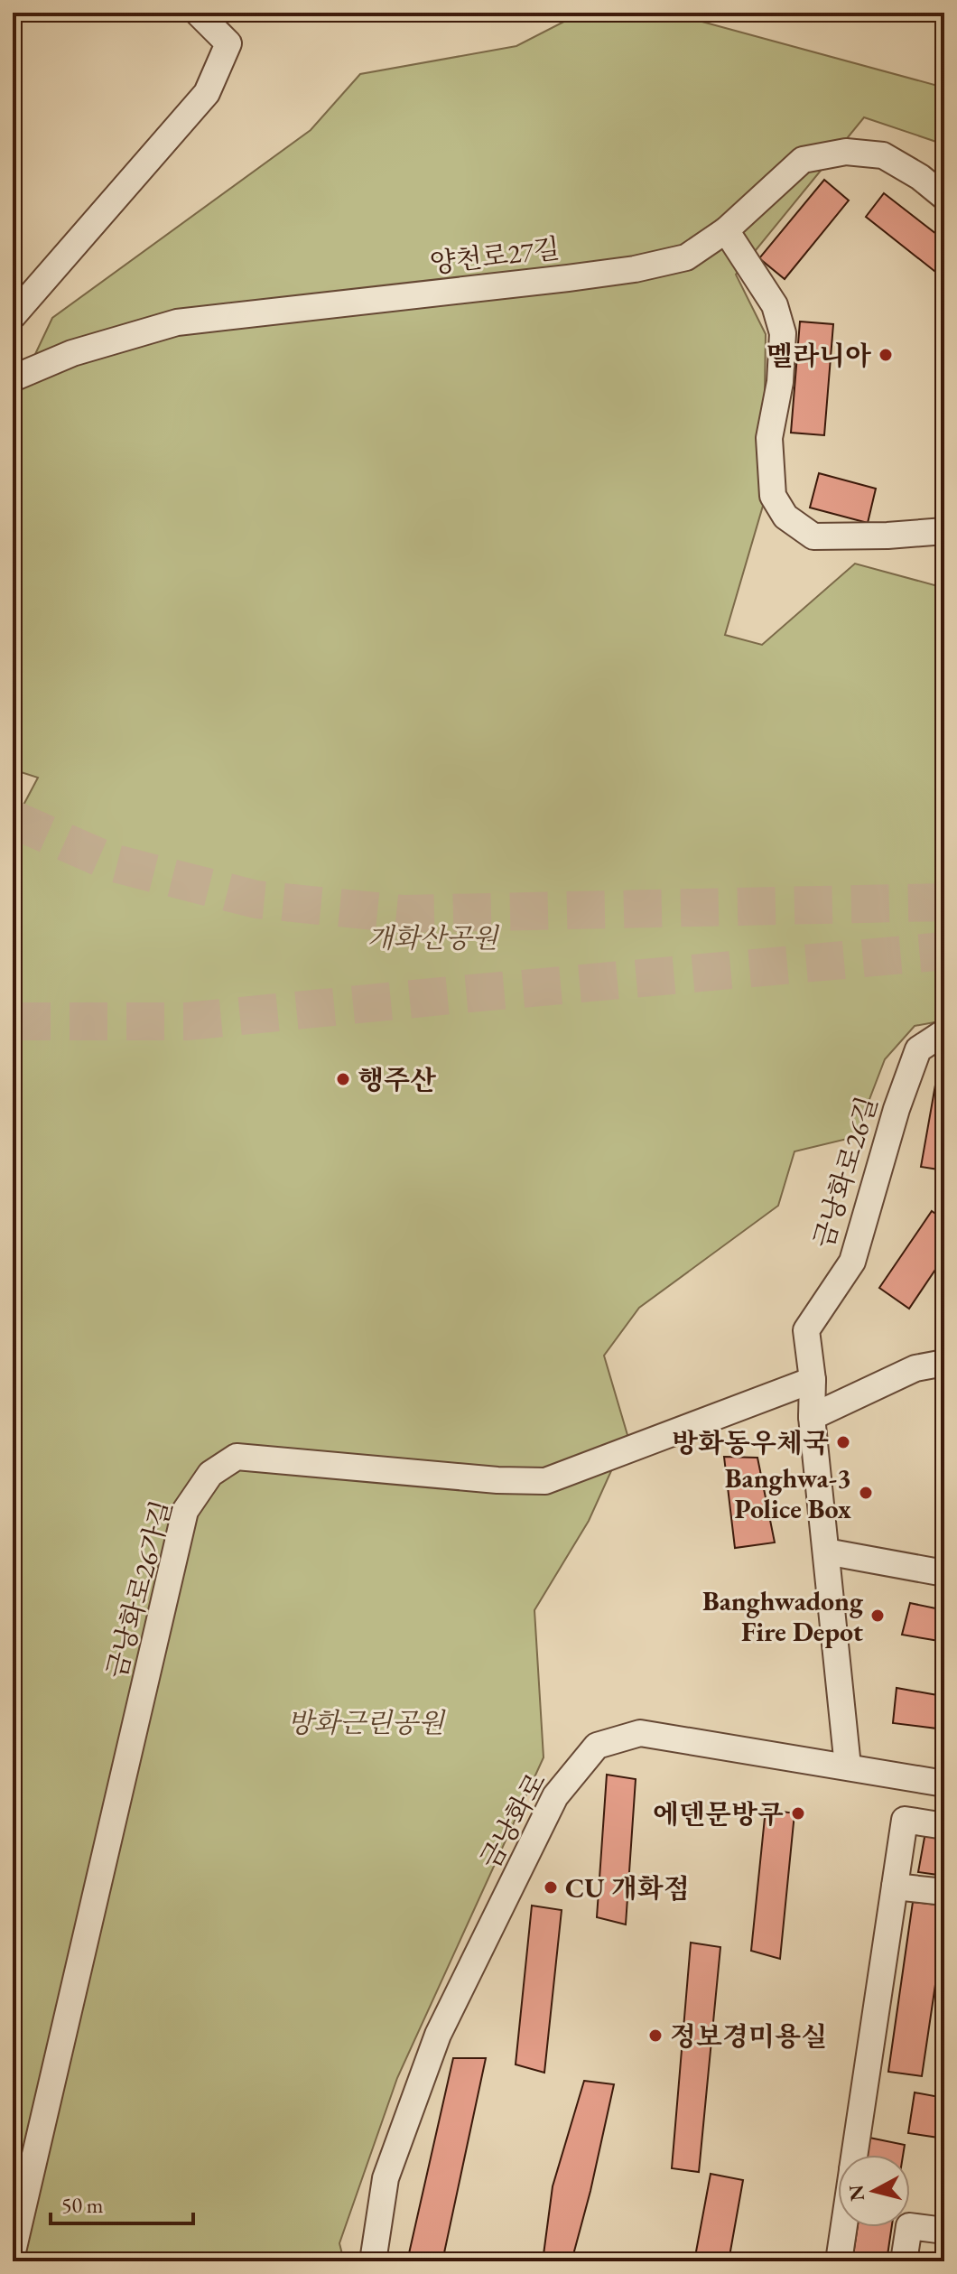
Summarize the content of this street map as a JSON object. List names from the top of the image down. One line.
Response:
{"streets":{"street":["양천로27길","금낭화로26길","금낭화로26가길","금낭화로"]},"crossings":[["금낭화로26길","금낭화로26가길"],["금낭화로26길","금낭화로"]],"parks":["개화산공원","방화근린공원"],"places":["멜라니아","행주산","방화동우체국","Banghwa-3 Police Box","Banghwadong Fire Depot","에덴문방구","CU 개화점","정보경미용실"],"scale_bar":"50 m","north":"left"}
